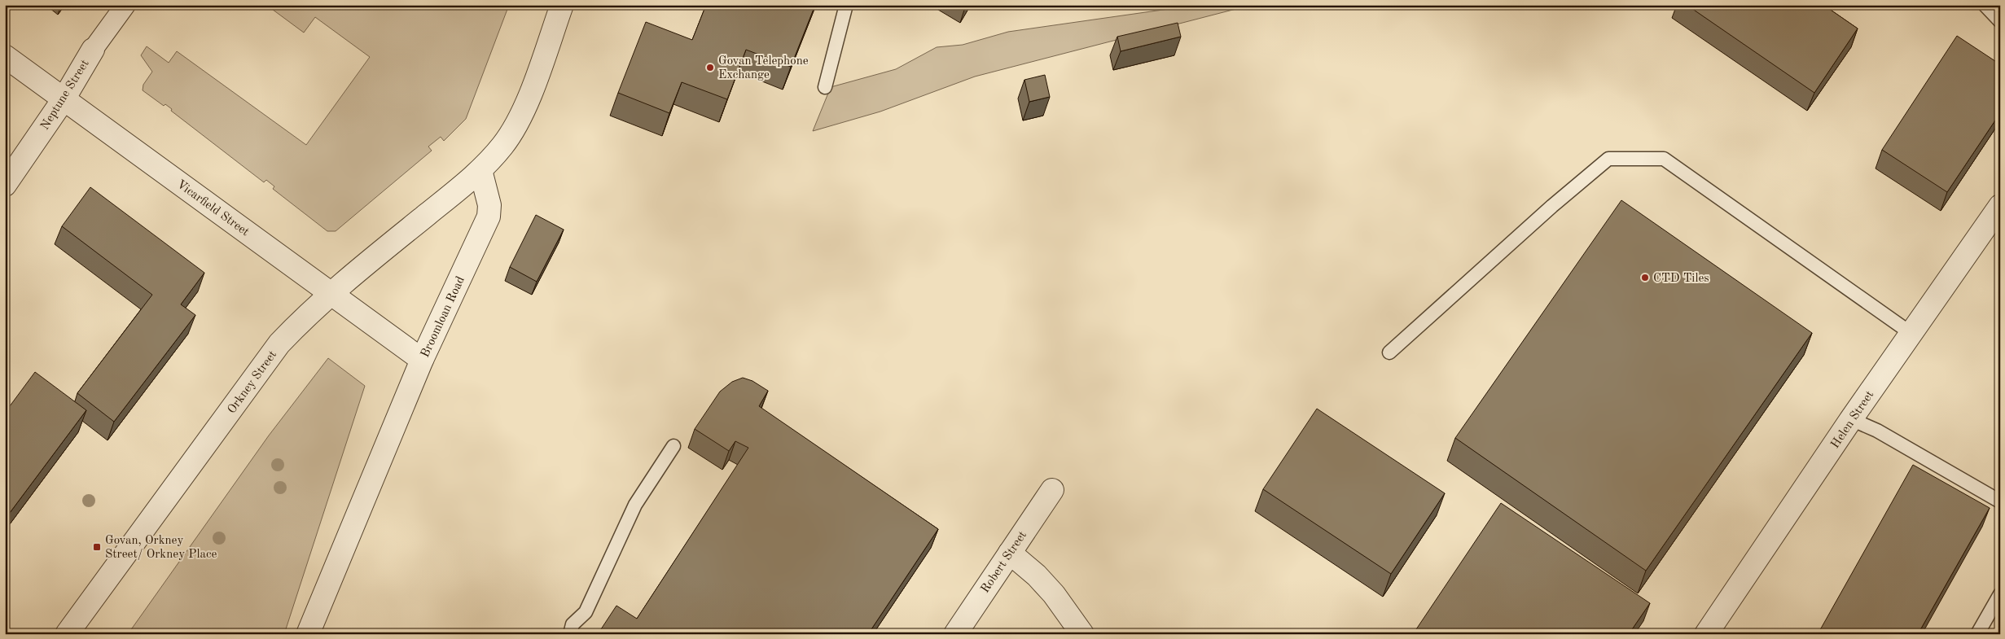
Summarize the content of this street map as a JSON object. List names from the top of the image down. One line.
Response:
{"streets":{"street":["Neptune Street","Vicarfield Street","Broomloan Road","Orkney Street","Helen Street","Robert Street"]},"crossings":[["Neptune Street","Vicarfield Street"],["Vicarfield Street","Broomloan Road"],["Vicarfield Street","Orkney Street"],["Broomloan Road","Orkney Street"]],"places":{"other":["Govan Telephone Exchange","CTD Tiles"],"transit":["Govan, Orkney Street/ Orkney Place"]}}
